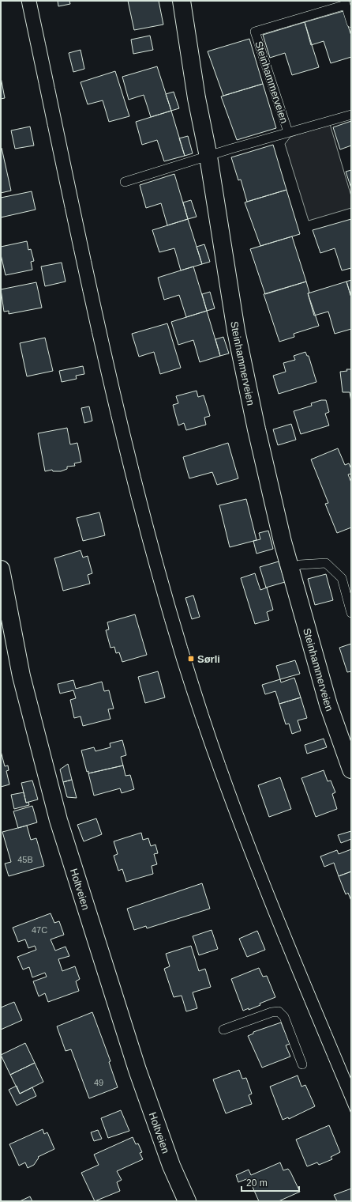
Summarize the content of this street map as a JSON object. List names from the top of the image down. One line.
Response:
{"streets":{"street":["Steinhammerveien","Holtveien"]},"places":{"transit":["Sørli"]},"house_numbers":["45B","47C","49"],"scale_bar":"20 m"}
